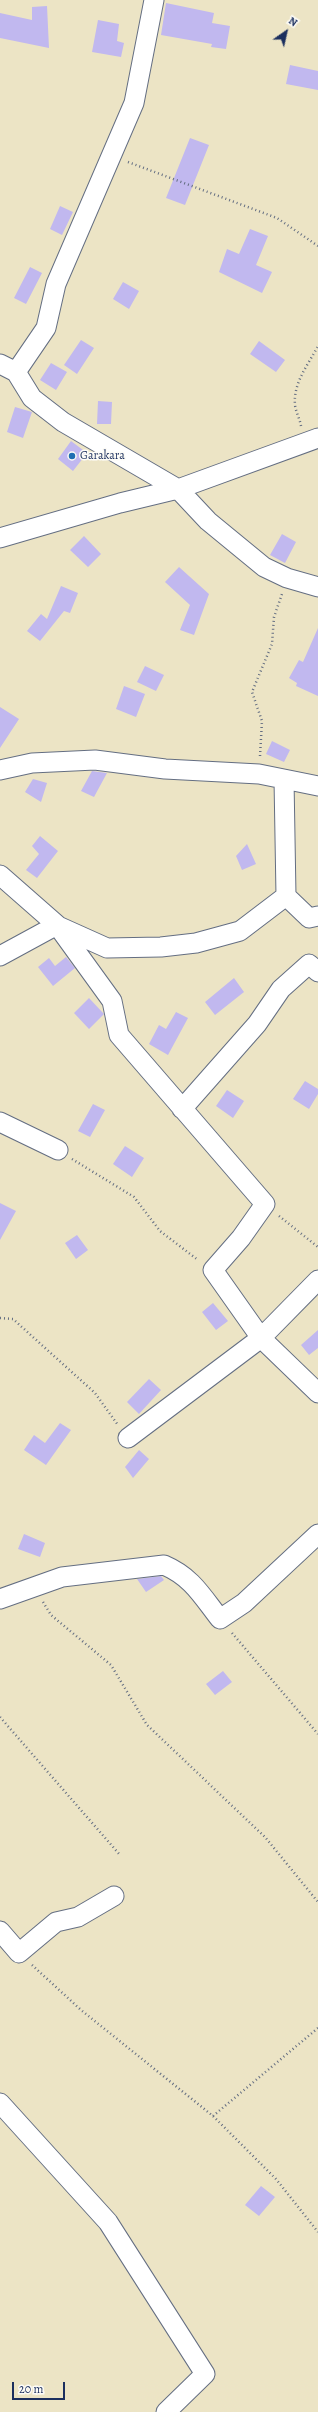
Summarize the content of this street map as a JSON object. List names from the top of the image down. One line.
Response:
{"places":["Garakara"],"scale_bar":"20 m","north":"top right"}
